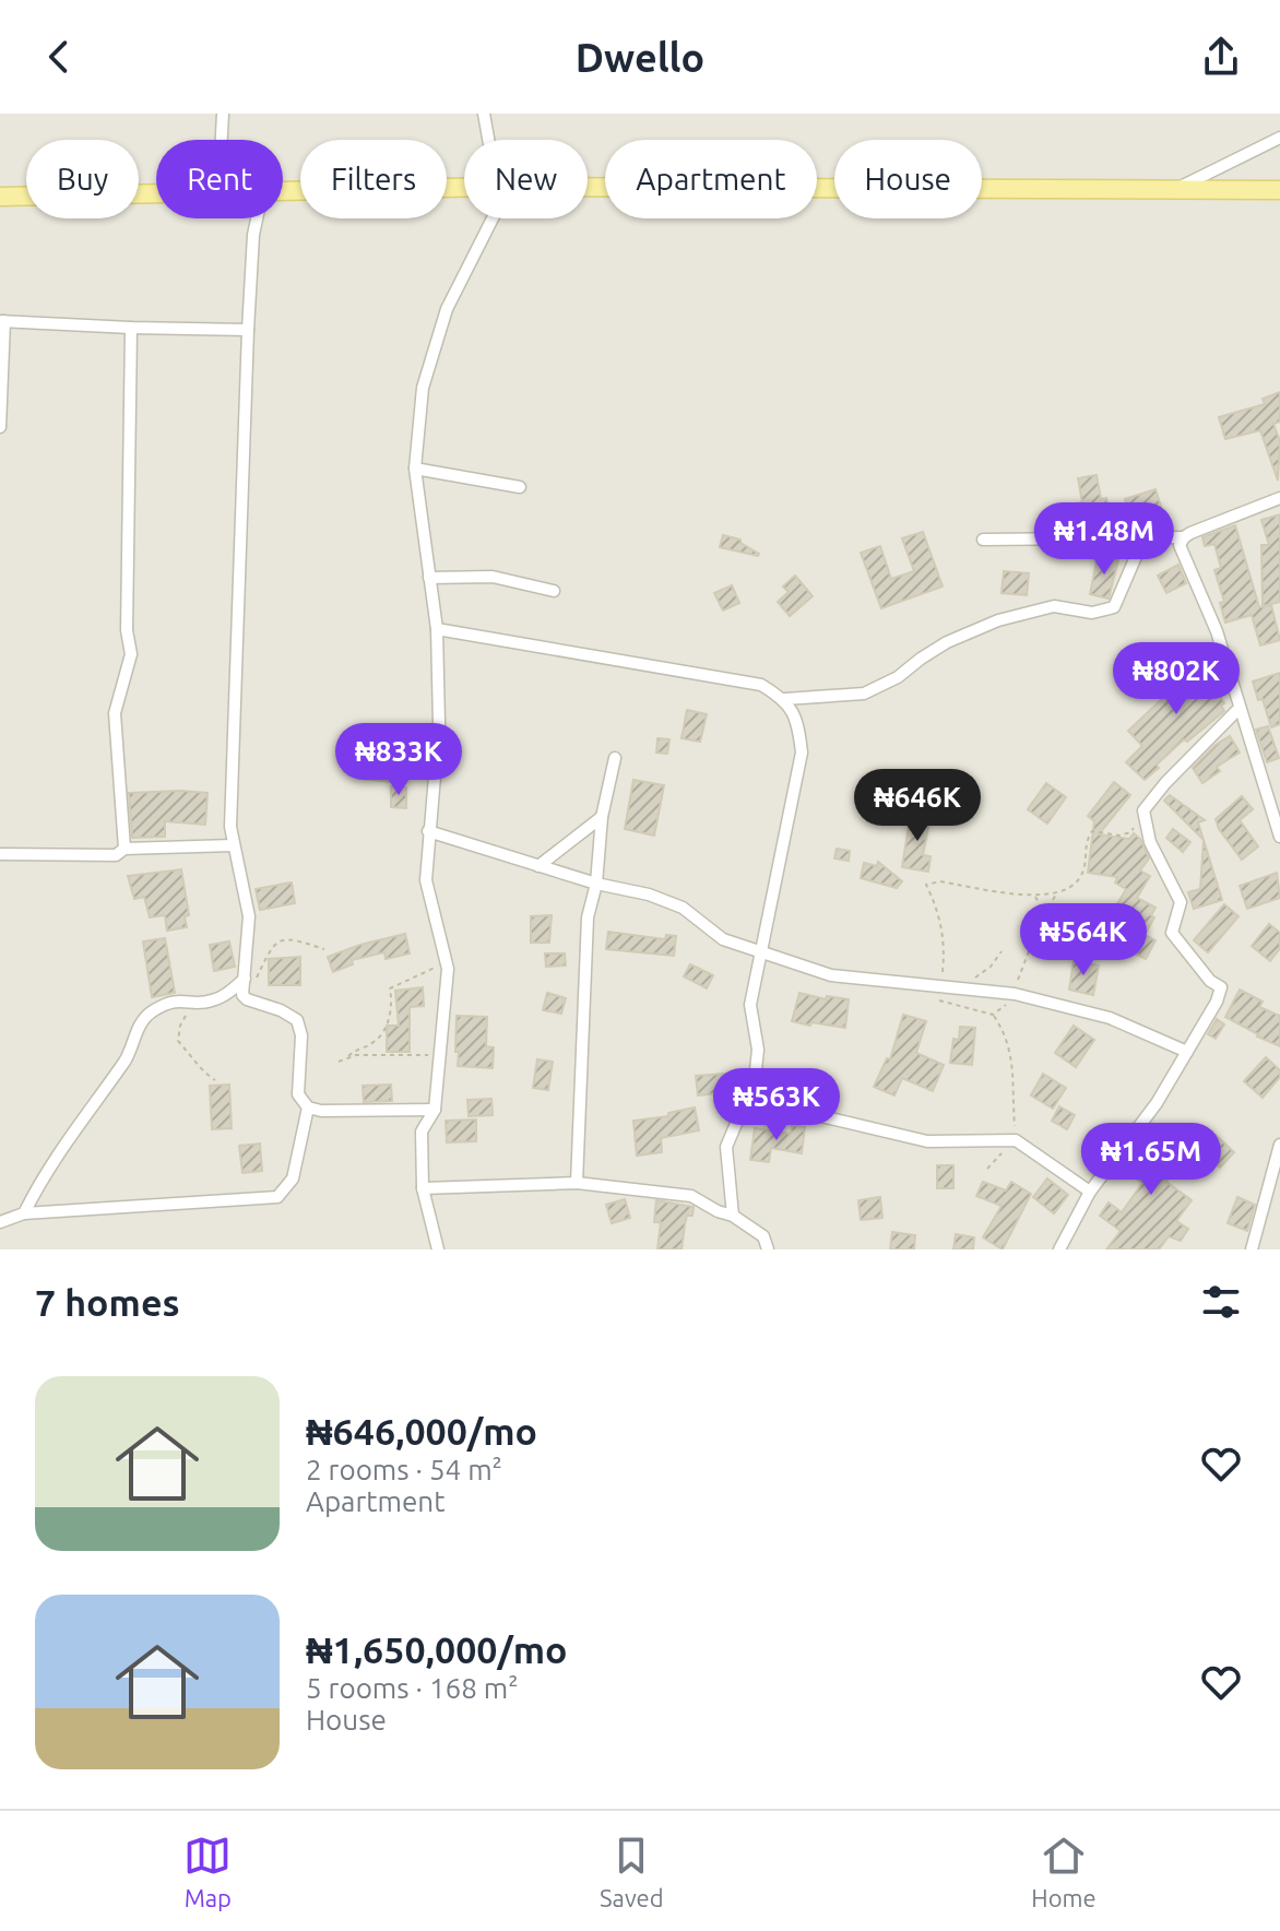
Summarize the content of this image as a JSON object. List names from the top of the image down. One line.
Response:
{"page":{"header":"Dwello","chip":["Buy","Rent","Filters","New","Apartment","House"],"price":["₦1.48M","₦802K","₦833K","₦646K","₦564K","₦563K","₦1.65M"],"heading":"7 homes","list":[{"name":"₦646,000/mo","note":"2 rooms · 54 m² · Apartment"},{"name":"₦1,650,000/mo","note":"5 rooms · 168 m² · House"}],"tabs":["Map","Saved","Home"]}}
